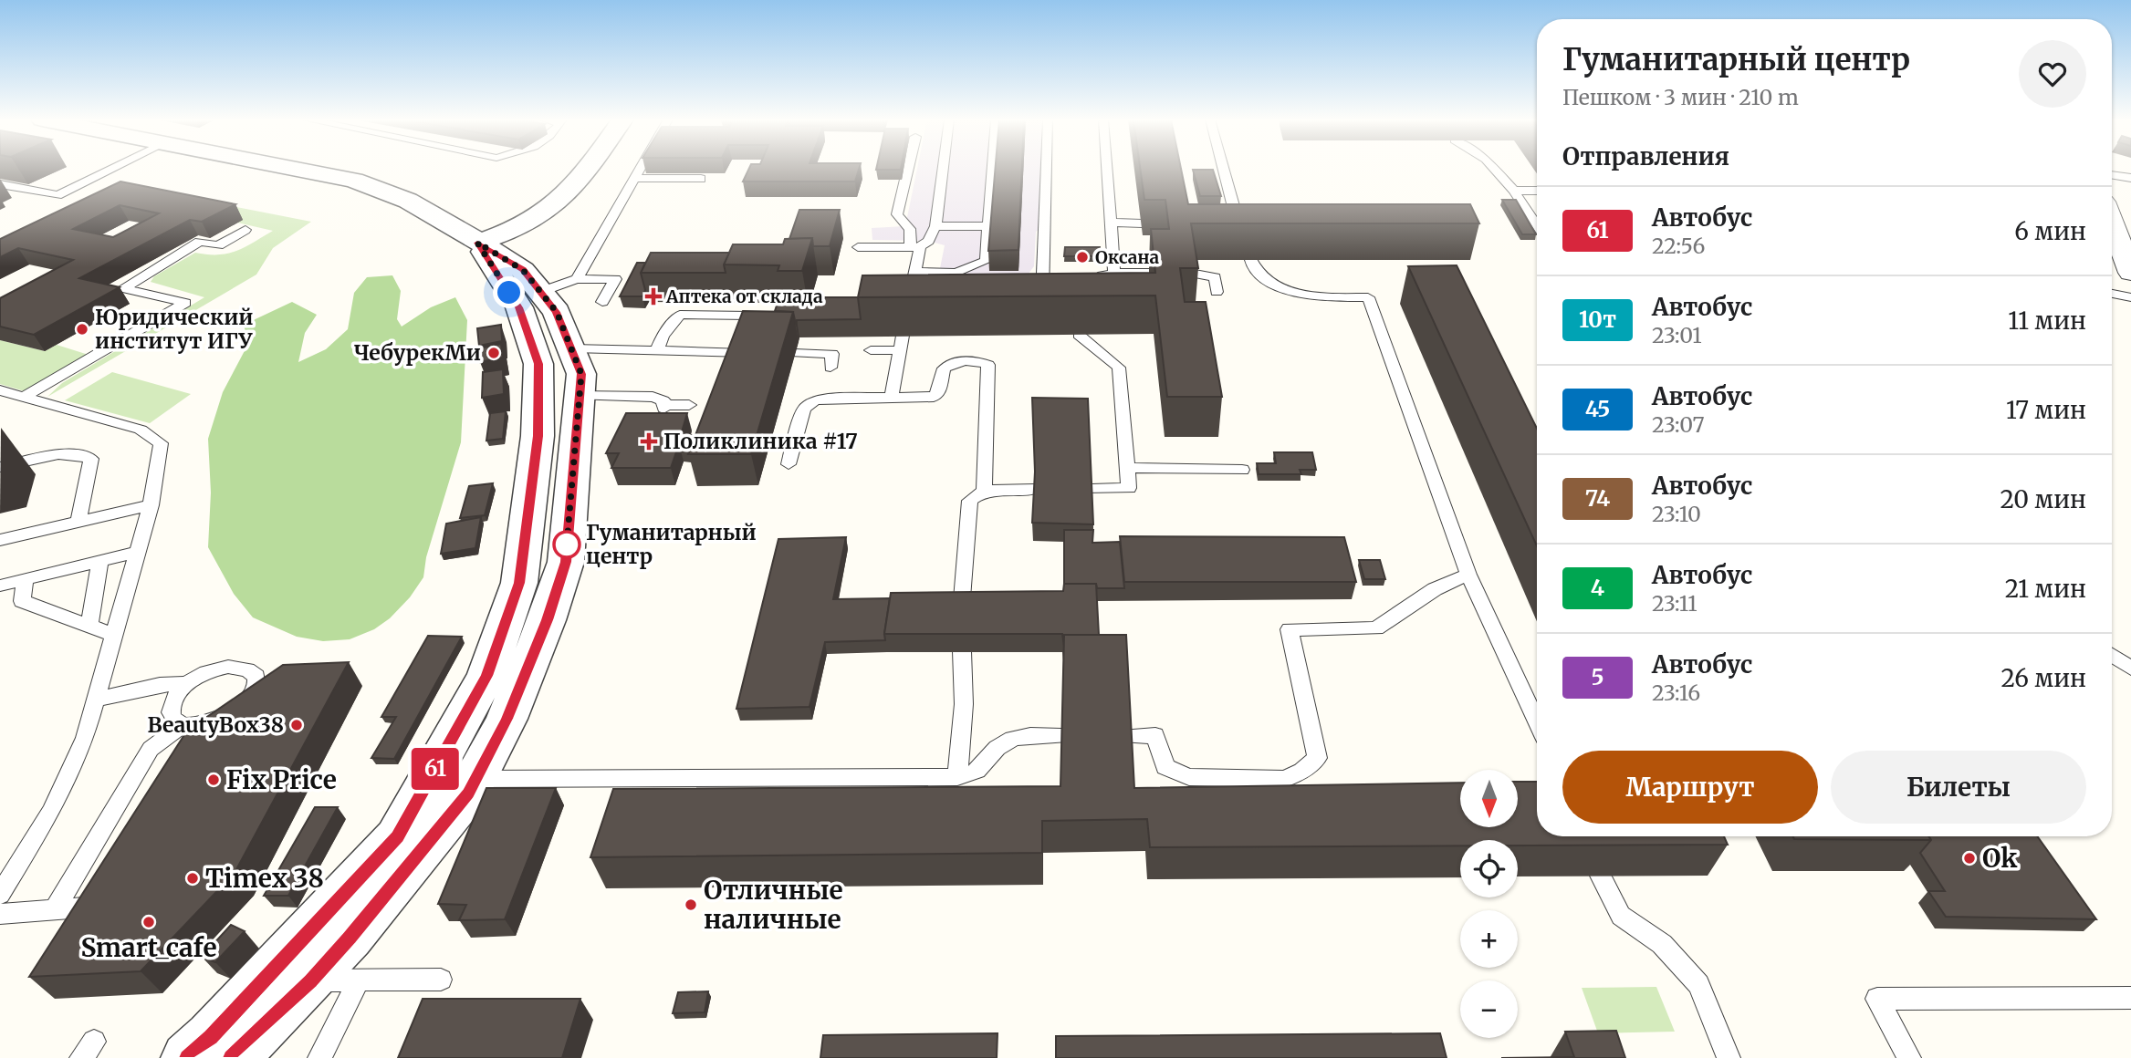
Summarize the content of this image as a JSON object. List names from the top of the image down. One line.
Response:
{"places":{"other":["Оксана","Юридический институт ИГУ","ЧебурекМи","Гуманитарный центр","BeautyBox38","Fix Price","Ok","Timex 38","Отличные наличные","Smart_cafe"],"health":["Аптека от склада","Поликлиника #17"]},"lines":["bus line 61"],"north":"bottom","page":{"on_map":"61","heading":[["Гуманитарный центр","Пешком · 3 мин · 210 m"],"Отправления"],"list":[{"mark":"61","name":"Автобус","note":"22:56","value":"6 мин"},{"mark":"10т","name":"Автобус","note":"23:01","value":"11 мин"},{"mark":"45","name":"Автобус","note":"23:07","value":"17 мин"},{"mark":"74","name":"Автобус","note":"23:10","value":"20 мин"},{"mark":"4","name":"Автобус","note":"23:11","value":"21 мин"},{"mark":"5","name":"Автобус","note":"23:16","value":"26 мин"}],"buttons":["Маршрут","Билеты"],"map_buttons":["+","−"]}}
